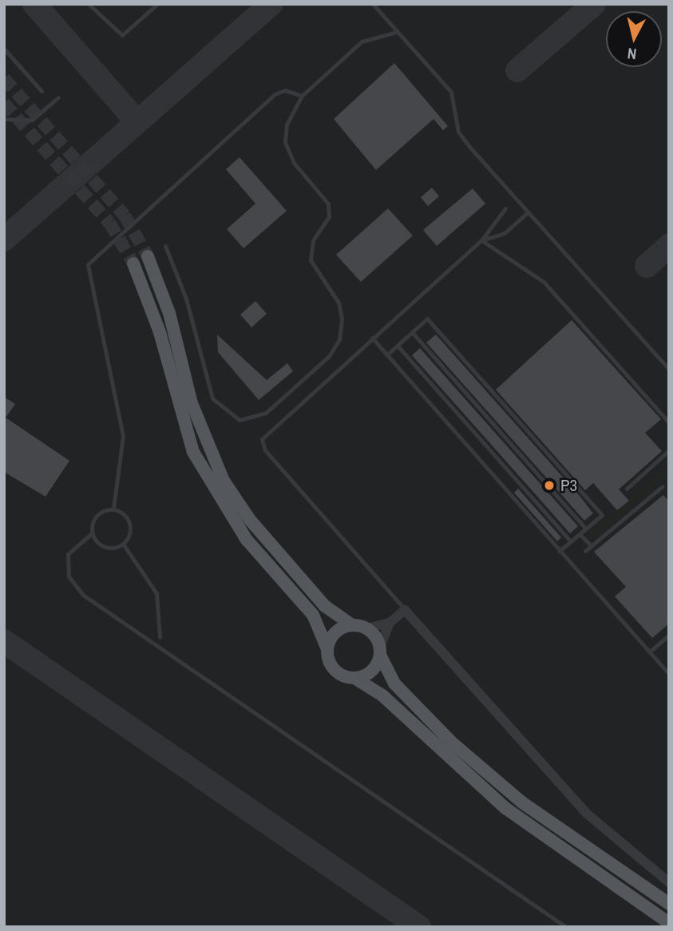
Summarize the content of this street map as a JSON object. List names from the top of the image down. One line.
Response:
{"places":["P3"],"north":"bottom"}
